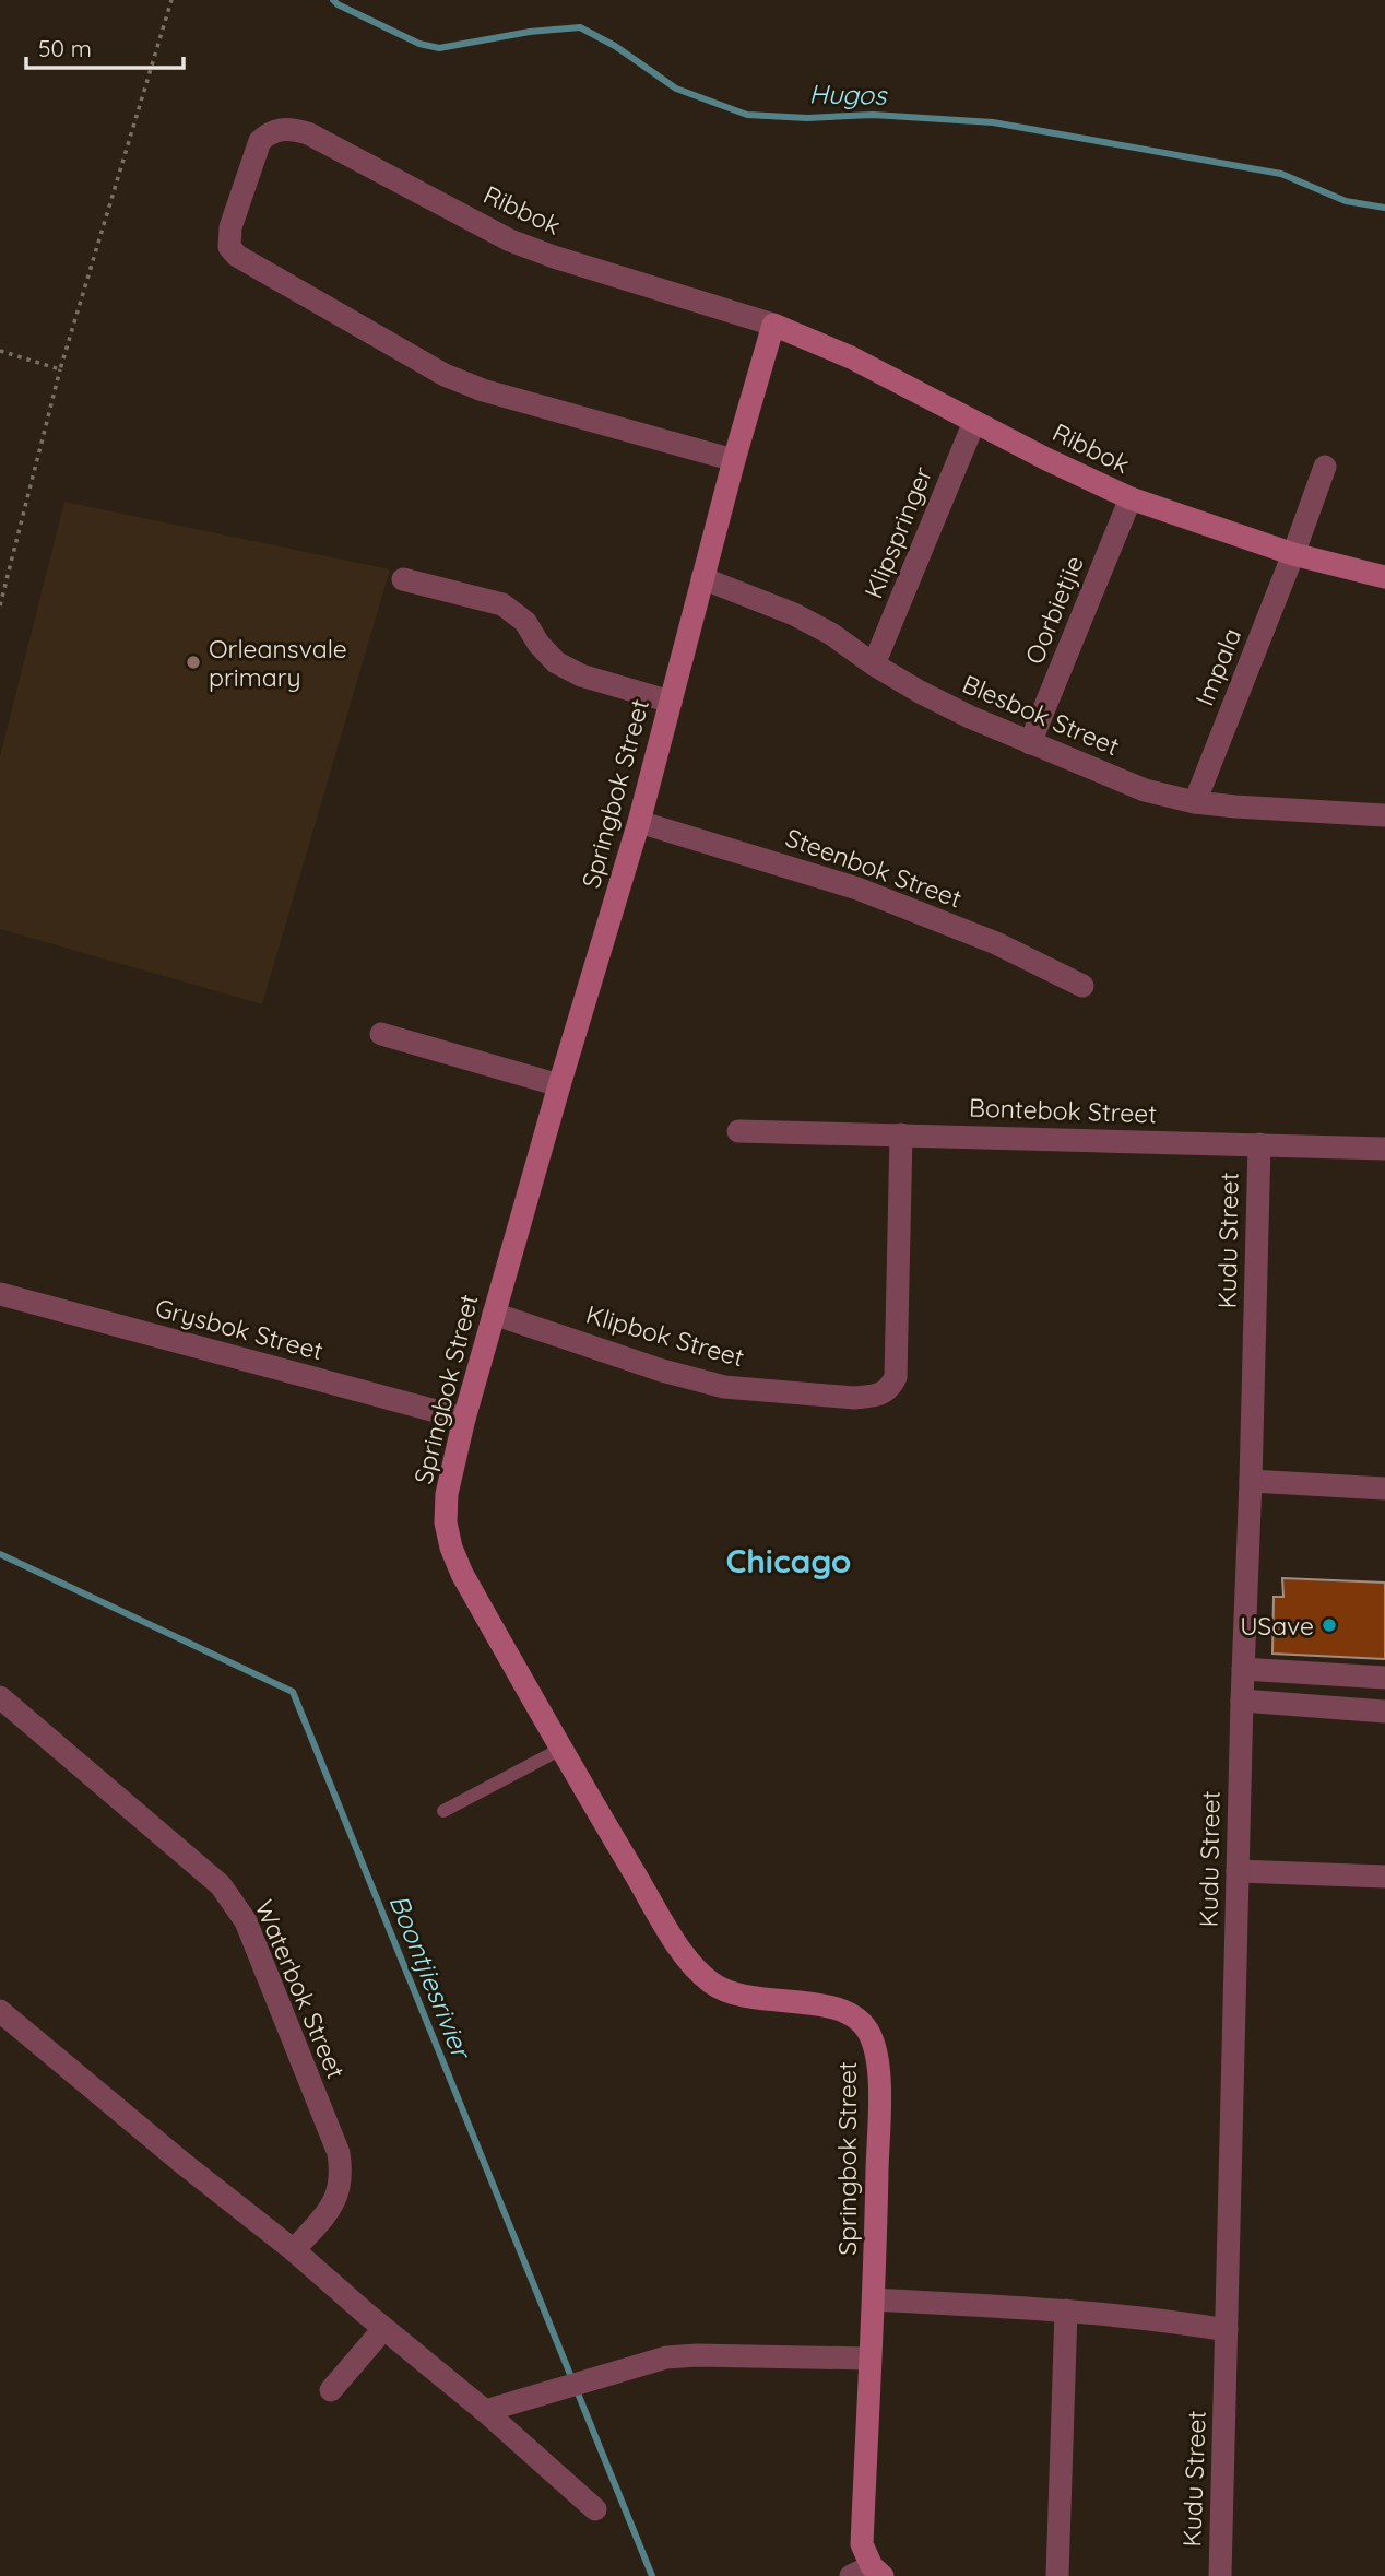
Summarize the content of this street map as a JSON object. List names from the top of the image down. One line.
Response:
{"streets":{"street":["Ribbok","Klipspringer","Oorbietjie","Impala","Blesbok Street","Springbok Street","Steenbok Street","Bontebok Street","Kudu Street","Grysbok Street","Klipbok Street","Waterbok Street"]},"crossings":[["Ribbok","Klipspringer"],["Ribbok","Oorbietjie"],["Ribbok","Impala"],["Ribbok","Springbok Street"],["Klipspringer","Blesbok Street"],["Oorbietjie","Blesbok Street"],["Impala","Blesbok Street"],["Blesbok Street","Springbok Street"],["Springbok Street","Steenbok Street"],["Springbok Street","Grysbok Street"],["Springbok Street","Klipbok Street"],["Bontebok Street","Kudu Street"],["Bontebok Street","Klipbok Street"]],"districts":["Chicago"],"water":["Hugos","Boontjiesrivier"],"places":["Orleansvale primary","USave"],"scale_bar":"50 m"}
